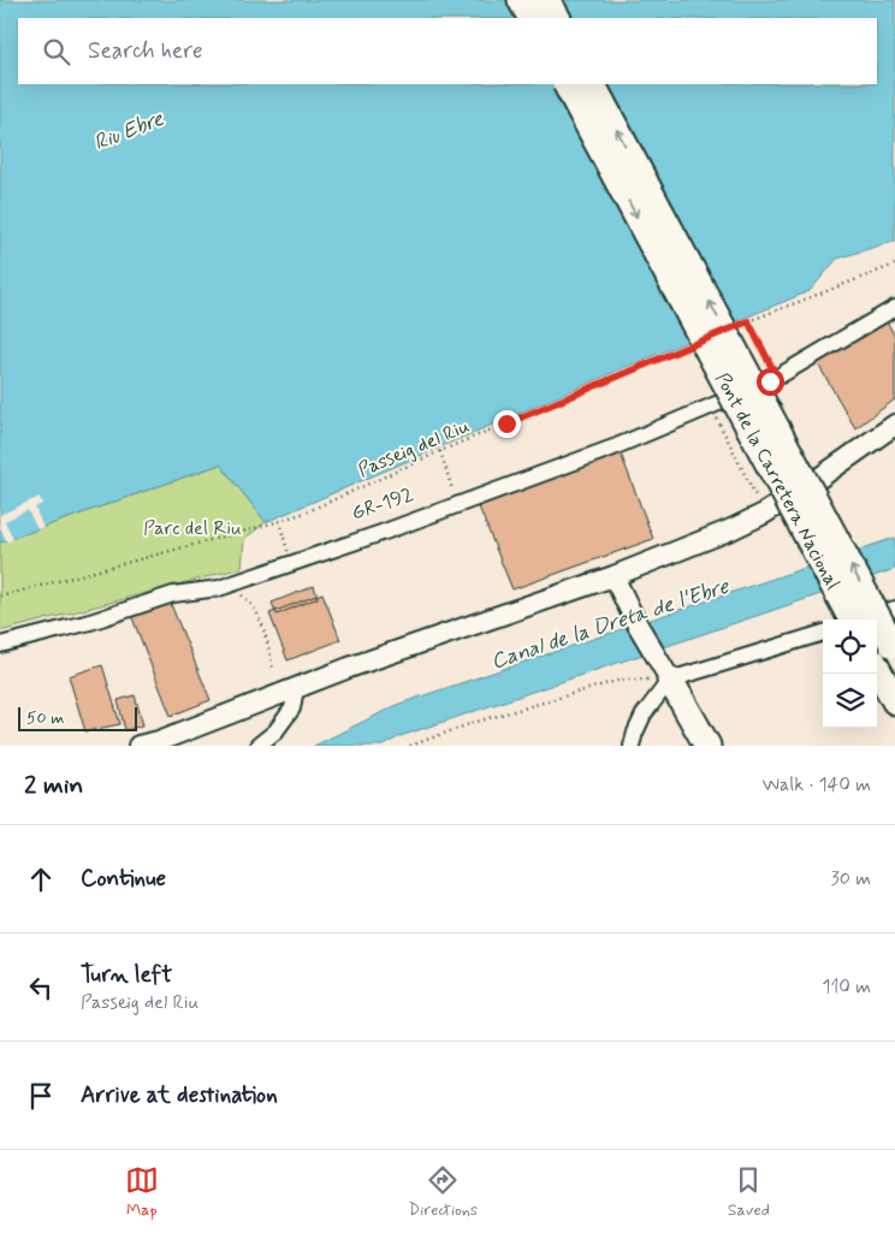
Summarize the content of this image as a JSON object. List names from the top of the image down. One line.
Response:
{"streets":{"highway":["Pont de la Carretera Nacional"],"path":["Passeig del Riu"]},"water":["Riu Ebre","Canal de la Dreta de l'Ebre"],"parks":["Parc del Riu"],"scale_bar":"50 m","page":{"search":"Search here","scale":"50 m","heading":["2 min","Walk · 140 m"],"list":[["Continue","30 m"],["Turn left","Passeig del Riu","110 m"],"Arrive at destination"],"nav":["Map","Directions","Saved"]}}
